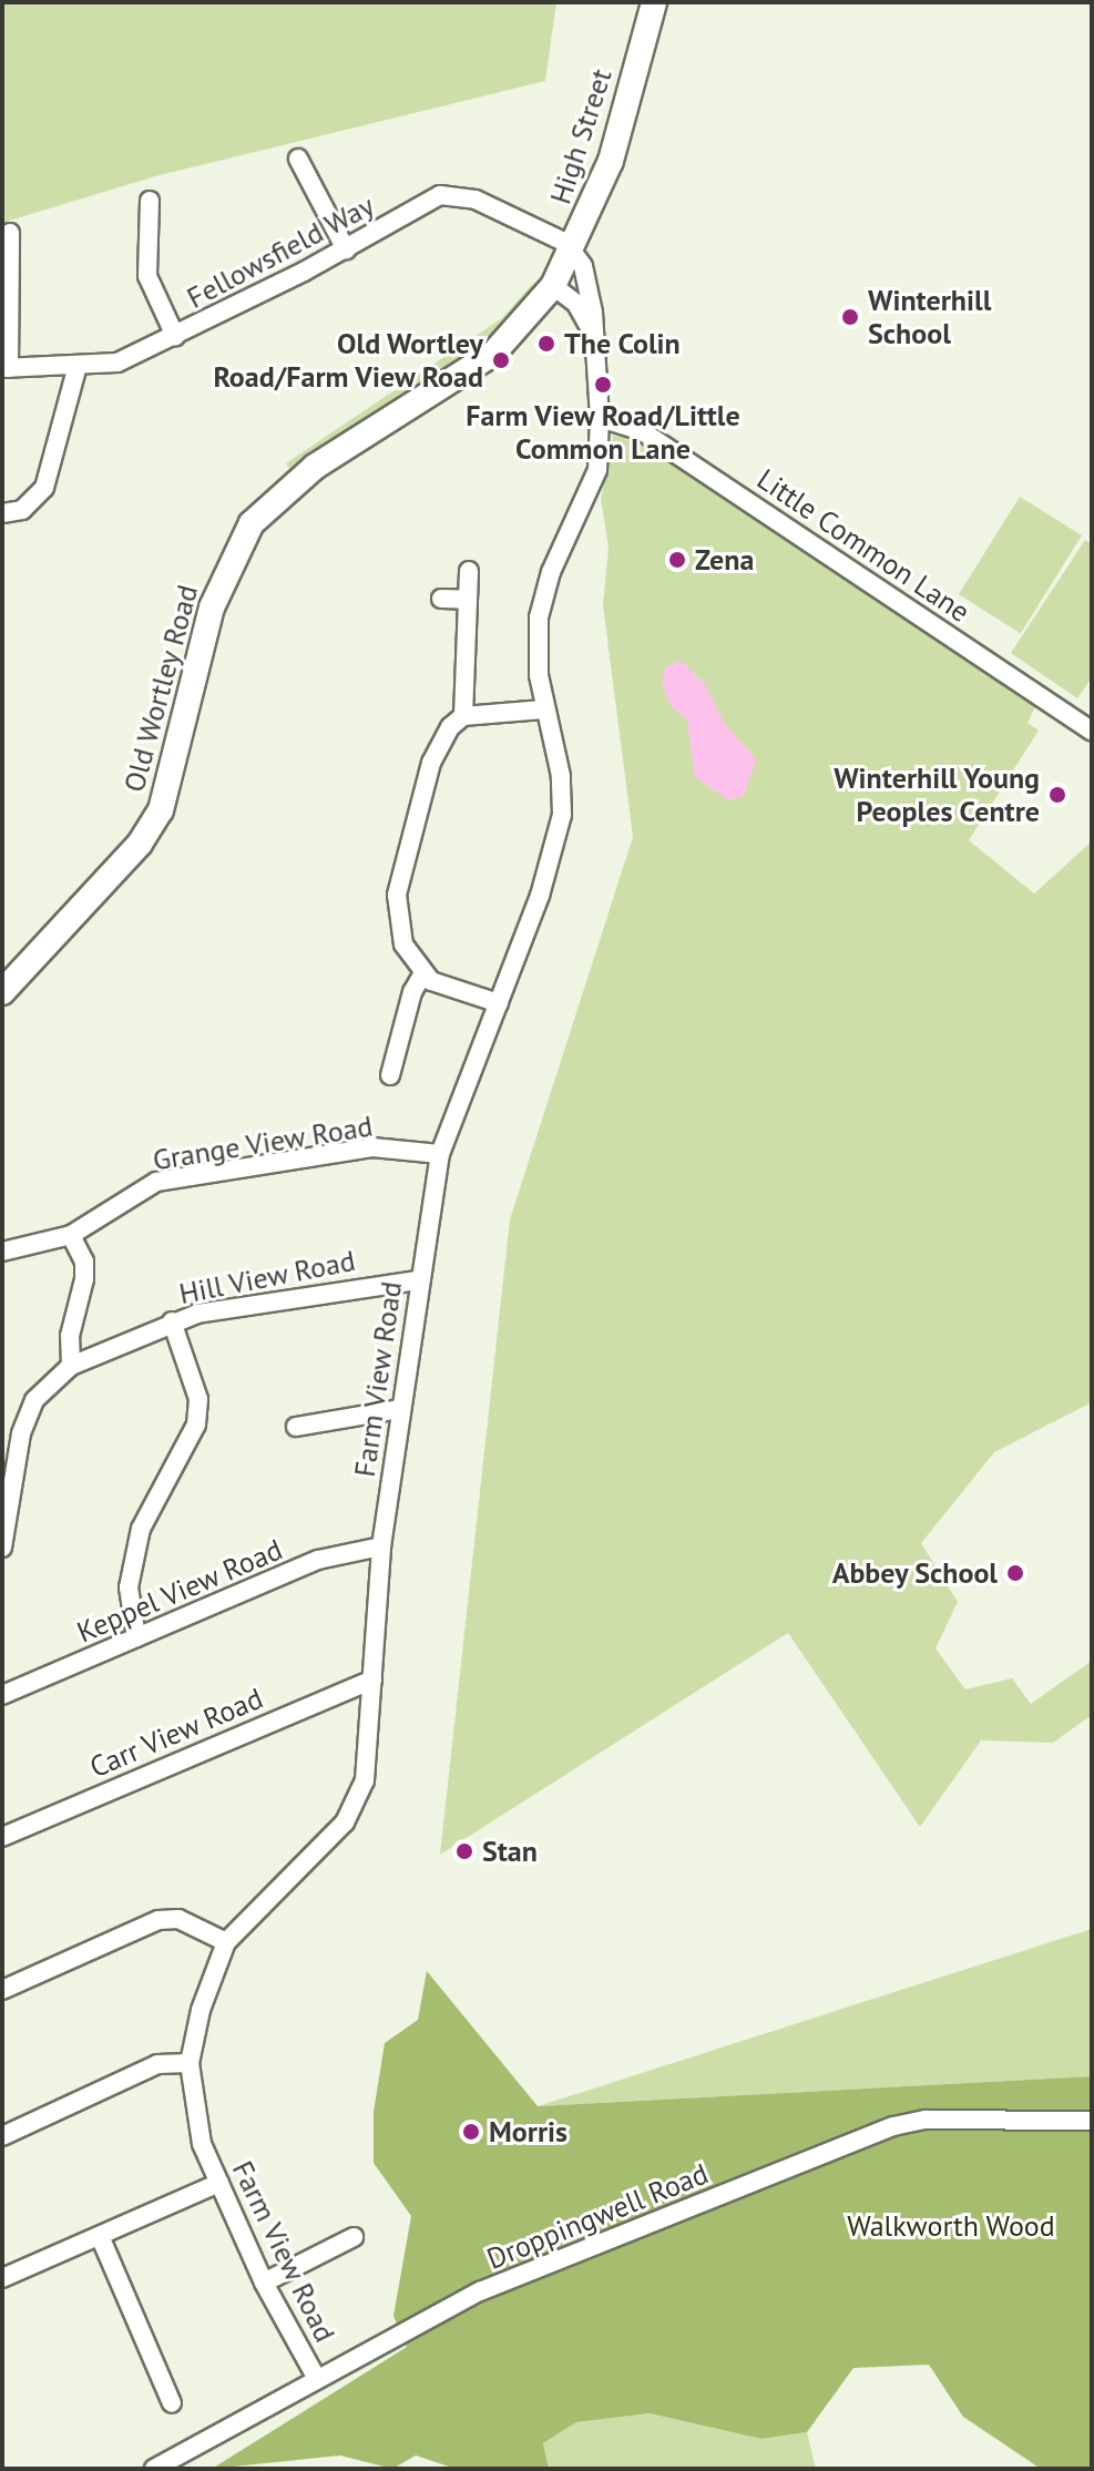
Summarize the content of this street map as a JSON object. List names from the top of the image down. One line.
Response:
{"streets":{"street":["High Street","Fellowsfield Way","Little Common Lane","Old Wortley Road","Grange View Road","Hill View Road","Farm View Road","Keppel View Road","Carr View Road","Droppingwell Road"]},"crossings":[["High Street","Fellowsfield Way"],["High Street","Old Wortley Road"],["High Street","Farm View Road"],["Fellowsfield Way","Farm View Road"],["Little Common Lane","Farm View Road"],["Old Wortley Road","Farm View Road"],["Grange View Road","Farm View Road"],["Hill View Road","Farm View Road"],["Farm View Road","Keppel View Road"],["Farm View Road","Carr View Road"],["Farm View Road","Droppingwell Road"]],"parks":["Walkworth Wood"],"places":["Winterhill School","The Colin","Old Wortley Road/Farm View Road","Farm View Road/Little Common Lane","Zena","Winterhill Young Peoples Centre","Abbey School","Stan","Morris"]}
